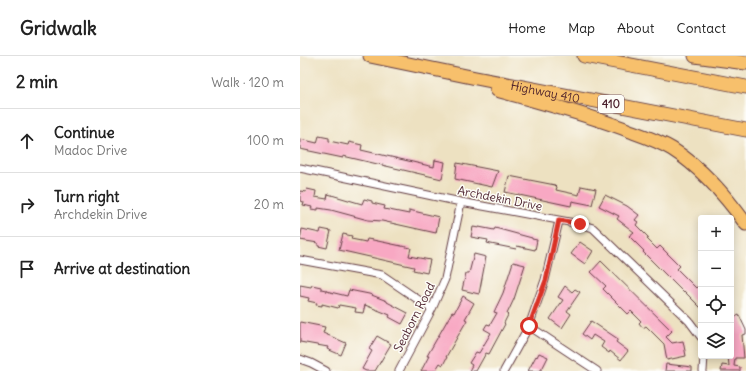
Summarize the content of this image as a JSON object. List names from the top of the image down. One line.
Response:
{"streets":{"highway":["Highway 410","410"],"street":["Archdekin Drive","Seaborn Road"]},"crossings":[["Archdekin Drive","Seaborn Road"]],"page":{"header":"Gridwalk","nav":["Home","Map","About","Contact"],"heading":["2 min","Walk · 120 m"],"list":[["Continue","Madoc Drive","100 m"],["Turn right","Archdekin Drive","20 m"],"Arrive at destination"],"map_buttons":["+","−"]}}
